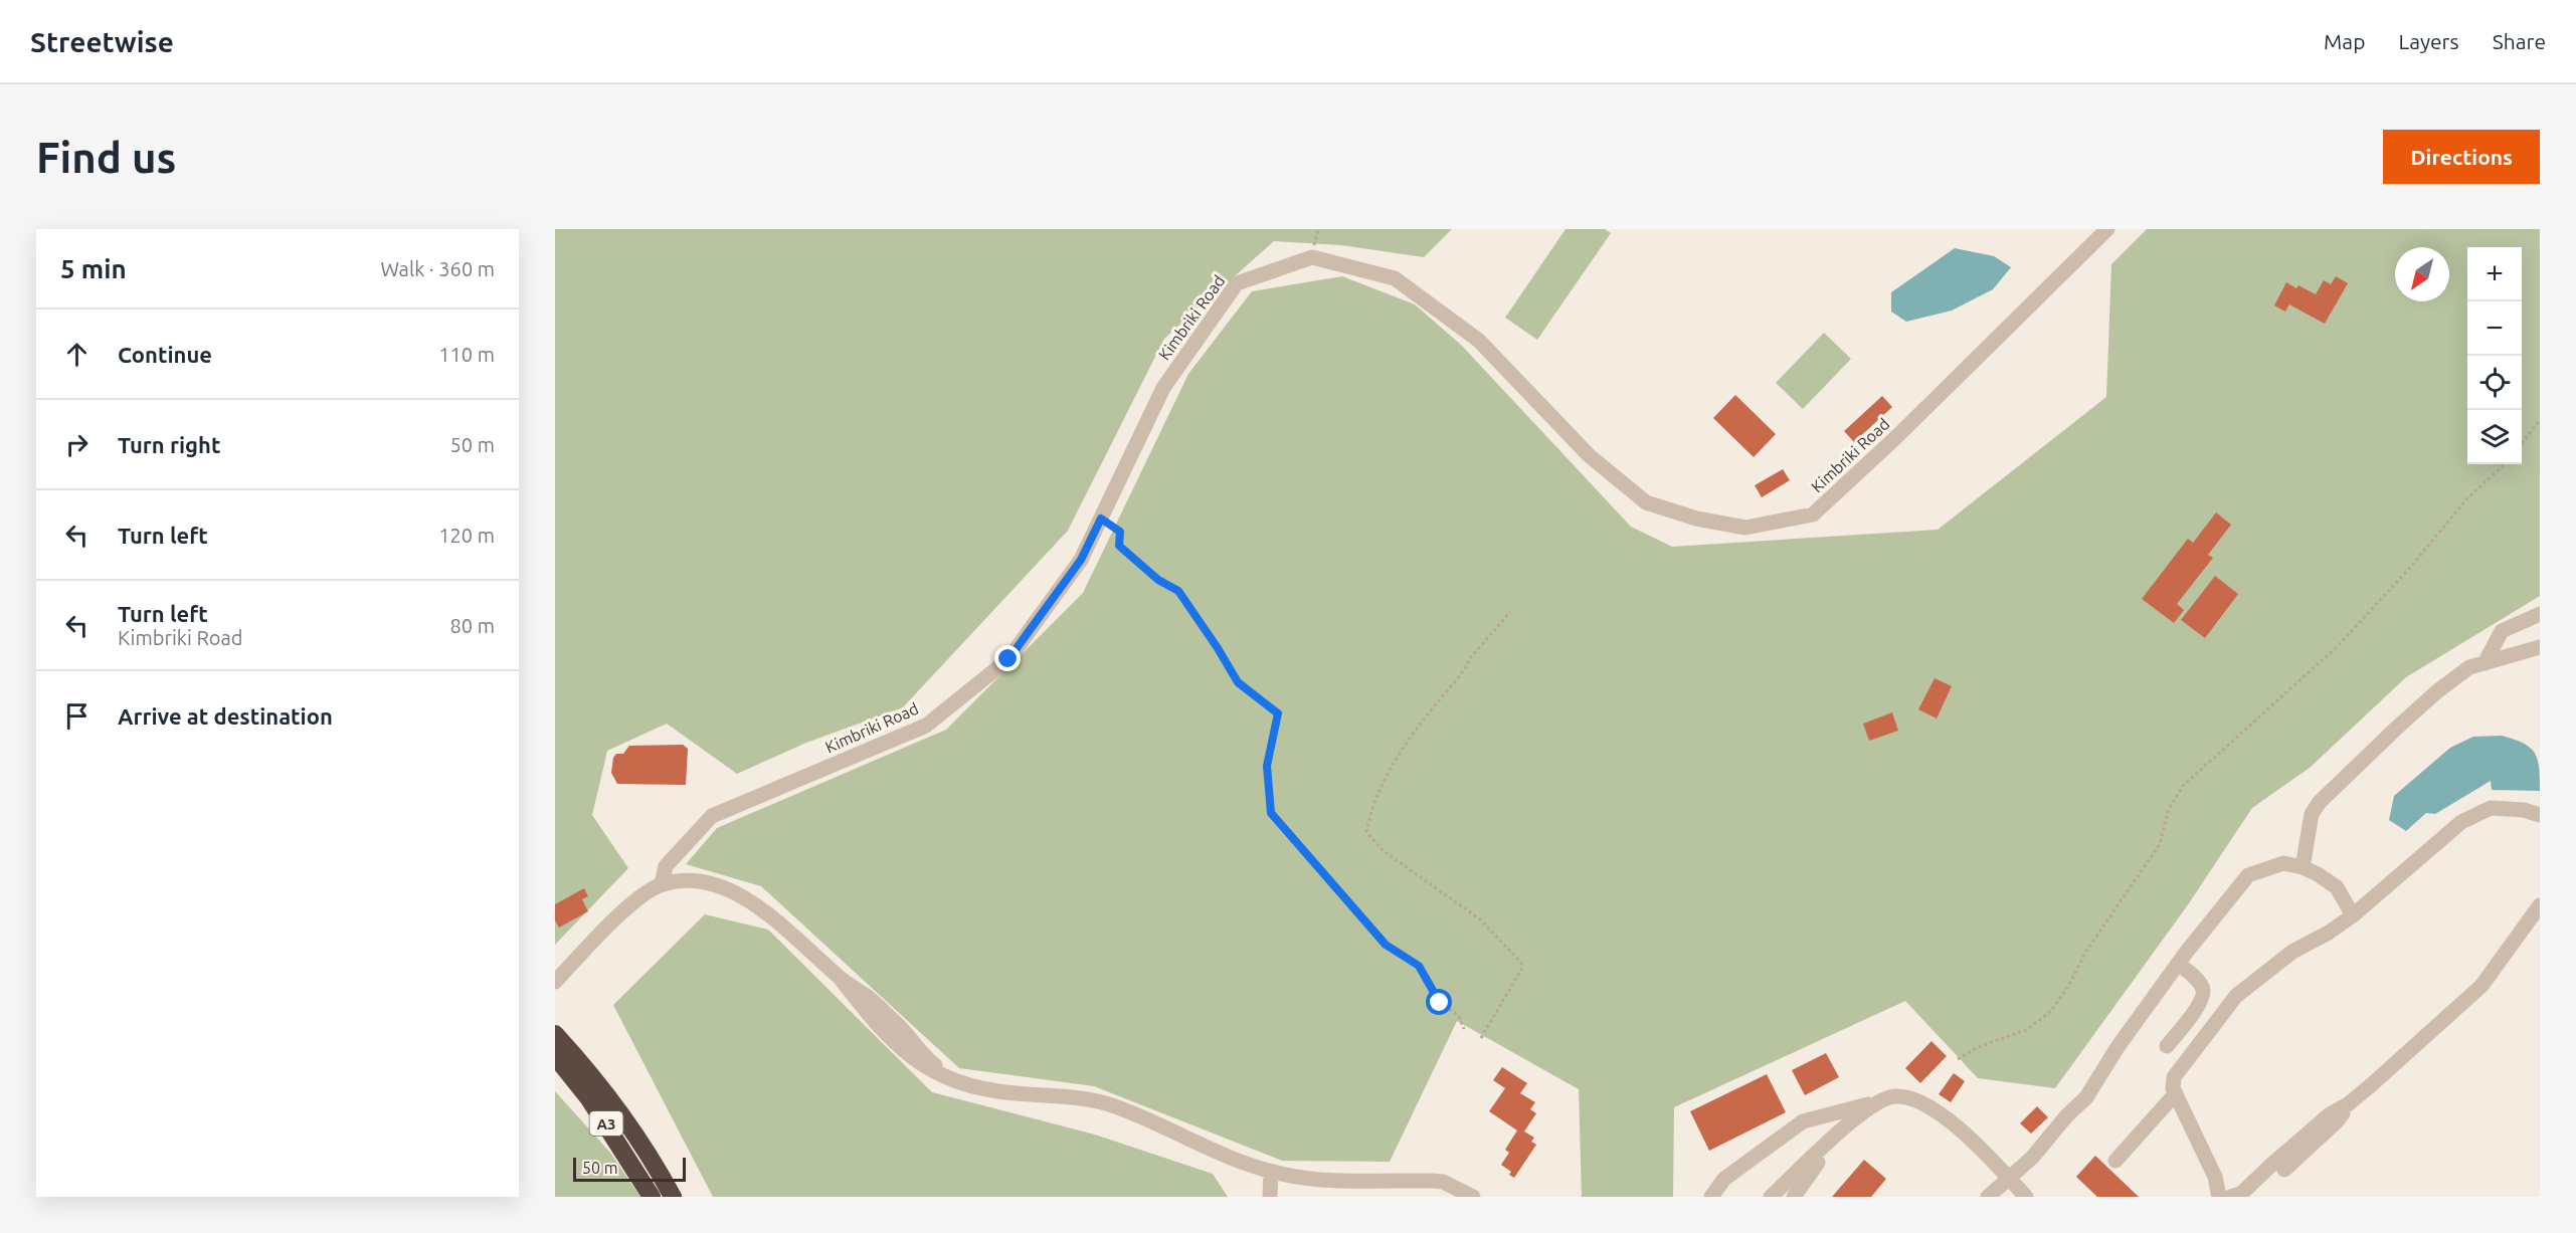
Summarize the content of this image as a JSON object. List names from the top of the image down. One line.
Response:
{"streets":{"highway":["A3"],"street":["Kimbriki Road"]},"scale_bar":"50 m","north":"bottom left","page":{"header":"Streetwise","nav":["Map","Layers","Share"],"buttons":"Directions","title":"Find us","heading":["5 min","Walk · 360 m"],"map_buttons":["+","−"],"list":[["Continue","110 m"],["Turn right","50 m"],["Turn left","120 m"],["Turn left","Kimbriki Road","80 m"],"Arrive at destination"],"scale":"50 m"}}
